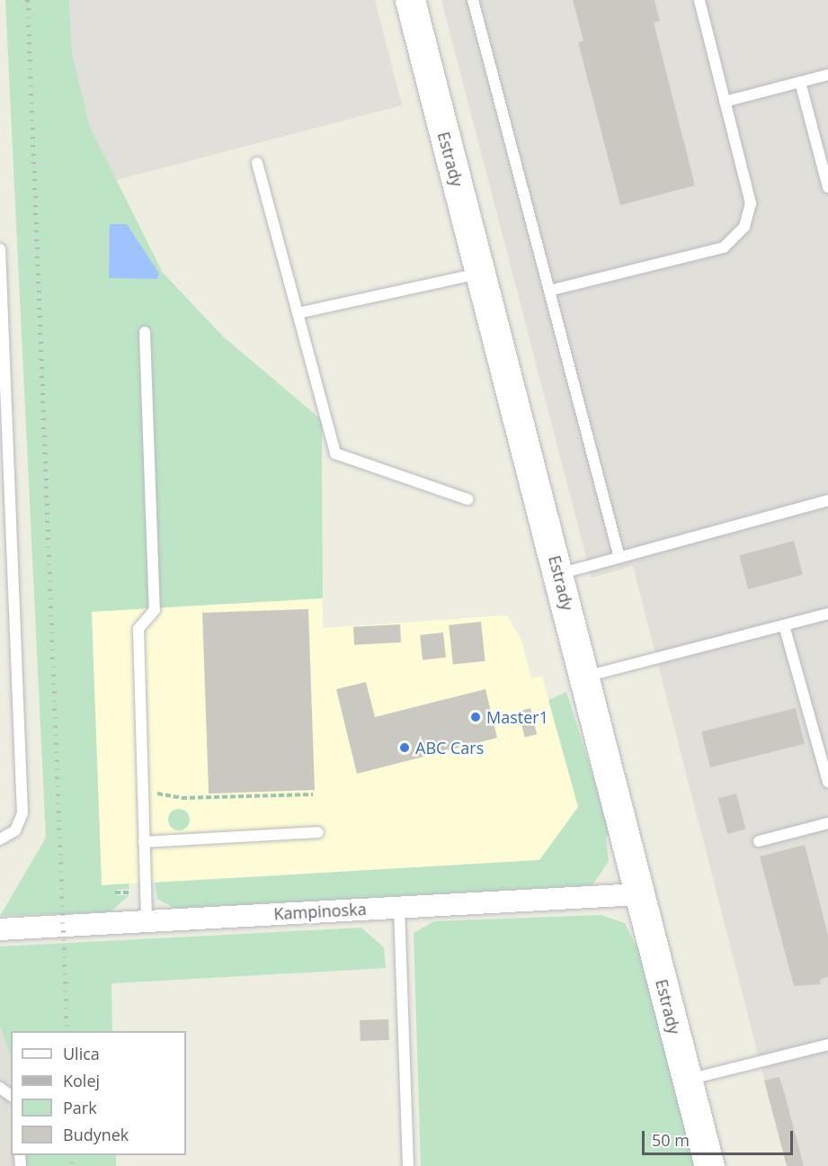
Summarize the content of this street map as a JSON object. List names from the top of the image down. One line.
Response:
{"streets":{"main road":["Estrady"],"street":["Kampinoska"]},"crossings":[["Estrady","Kampinoska"]],"places":["Master1","ABC Cars"],"legend":["Ulica","Kolej","Park","Budynek"],"scale_bar":"50 m"}
